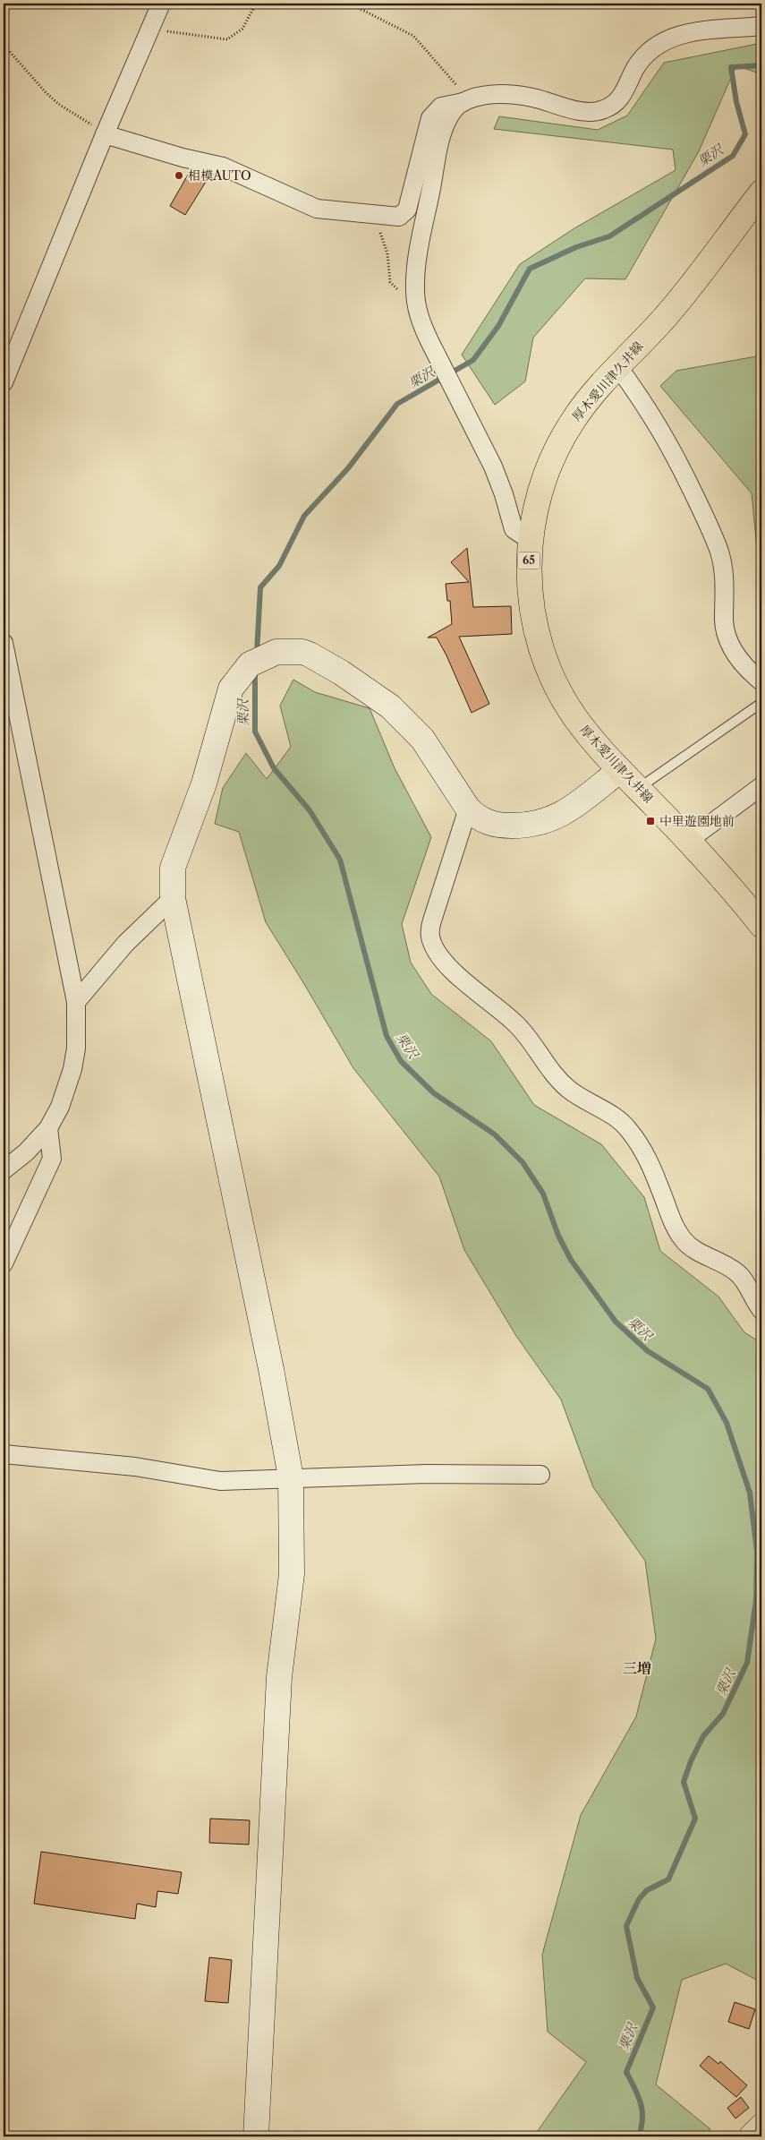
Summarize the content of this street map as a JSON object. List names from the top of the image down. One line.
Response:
{"streets":{"main road":["厚木愛川津久井線","65"]},"districts":["三増"],"water":["栗沢"],"places":{"other":["相模AUTO"],"transit":["中里遊園地前"]}}
